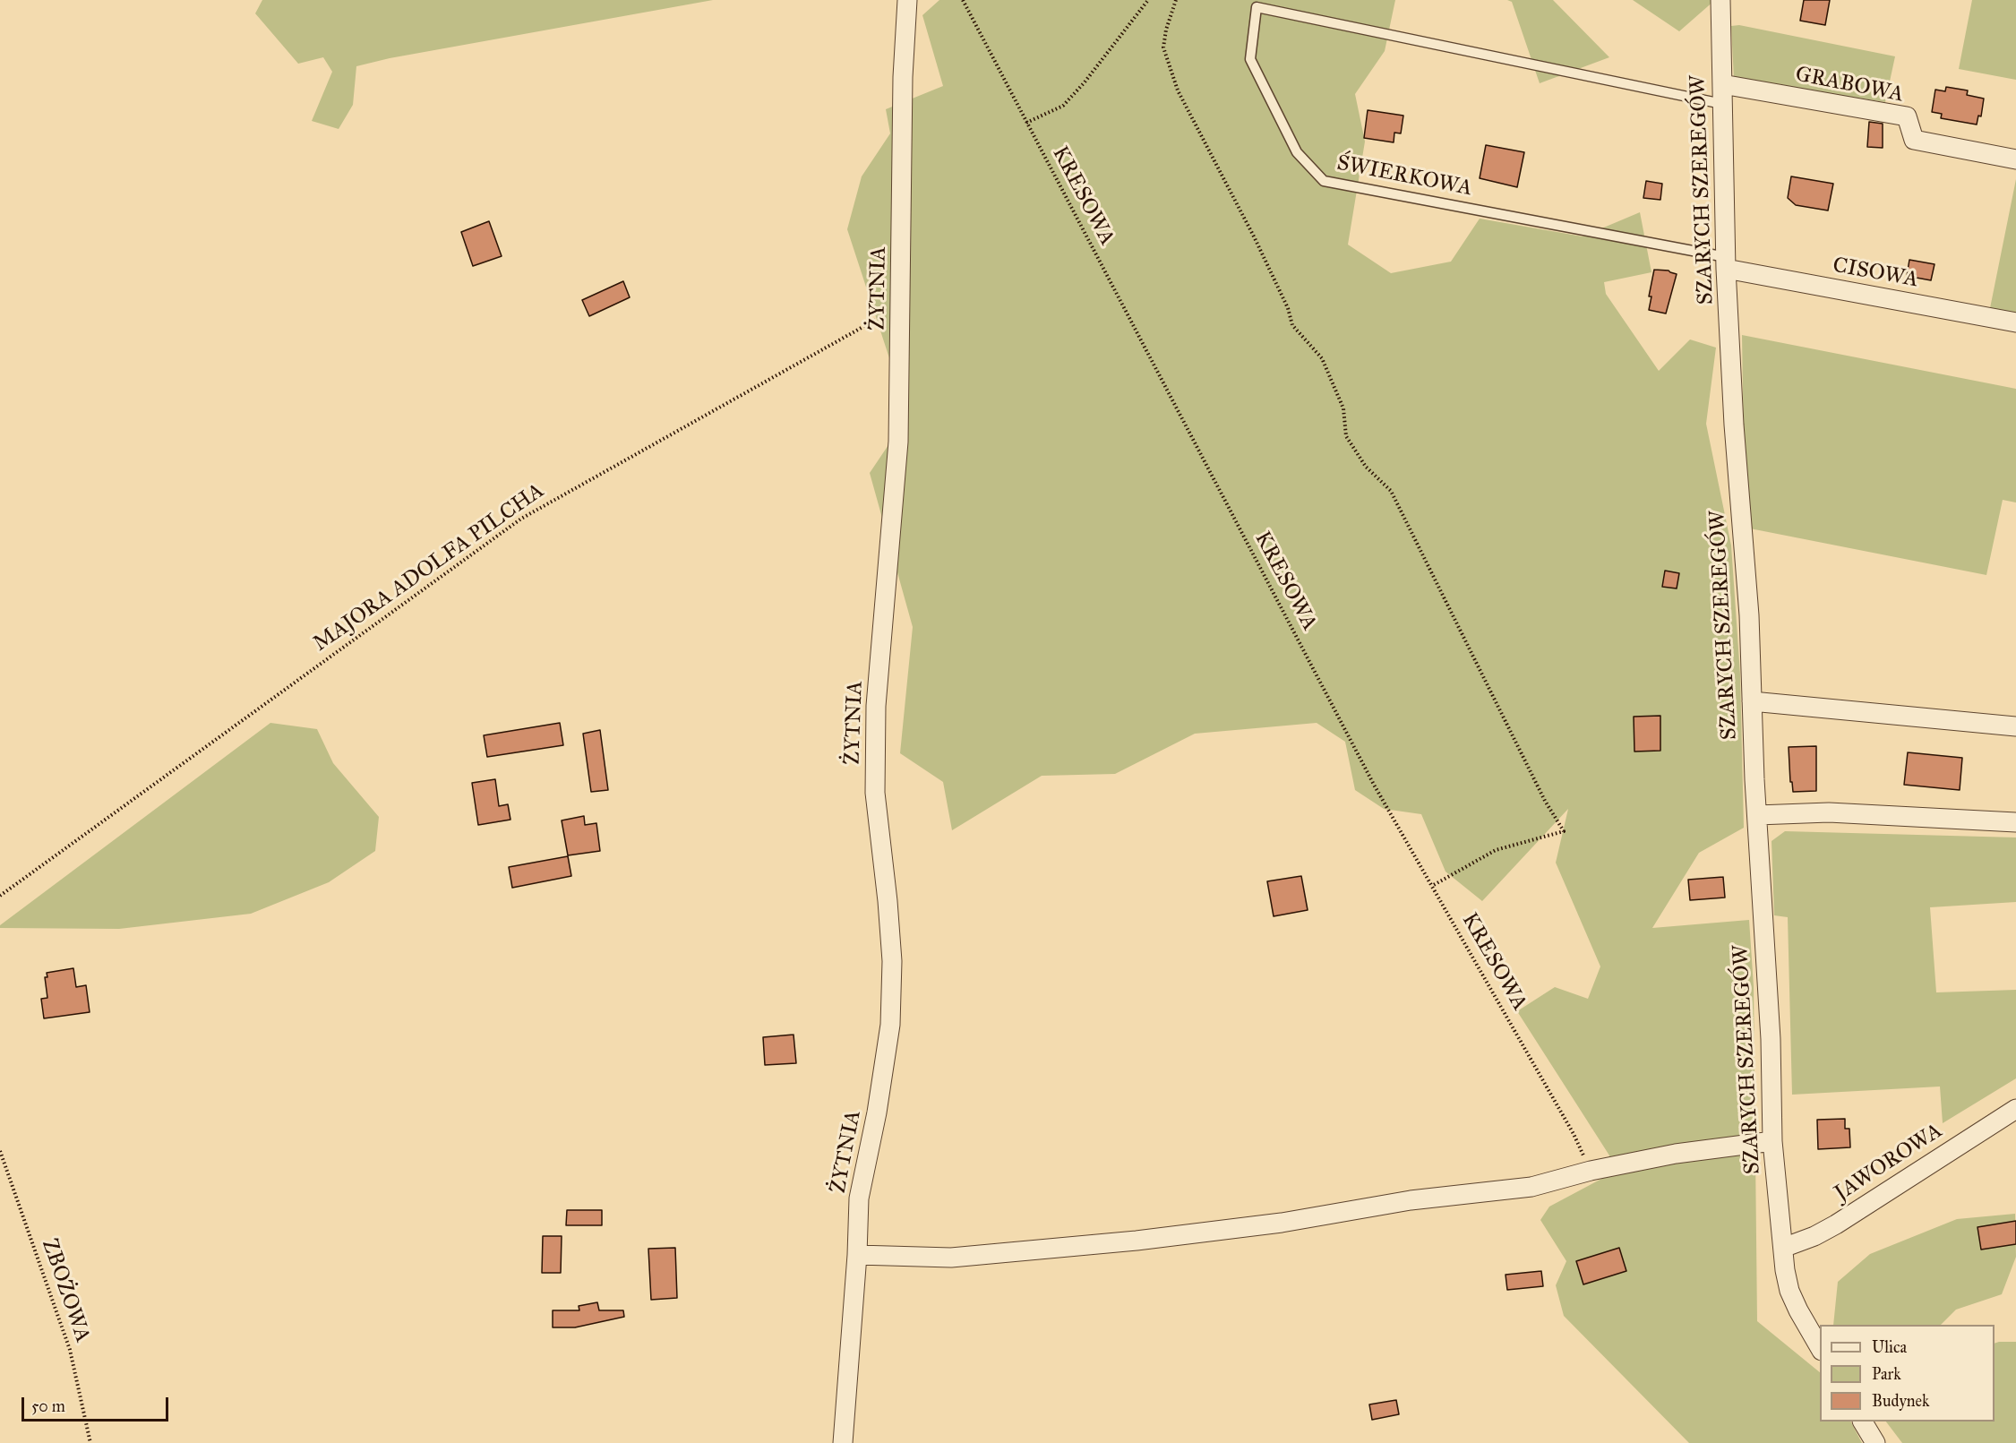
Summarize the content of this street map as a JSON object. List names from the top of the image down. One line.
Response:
{"streets":{"street":["GRABOWA","SZARYCH SZEREGÓW","CISOWA","ŻYTNIA","JAWOROWA"],"lane":["ŚWIERKOWA"],"path":["KRESOWA","MAJORA ADOLFA PILCHA","ZBOŻOWA"]},"crossings":[["GRABOWA","SZARYCH SZEREGÓW"],["ŚWIERKOWA","SZARYCH SZEREGÓW"],["ŚWIERKOWA","CISOWA"],["SZARYCH SZEREGÓW","CISOWA"],["SZARYCH SZEREGÓW","JAWOROWA"],["ŻYTNIA","MAJORA ADOLFA PILCHA"]],"legend":["Ulica","Park","Budynek"],"scale_bar":"50 m"}
